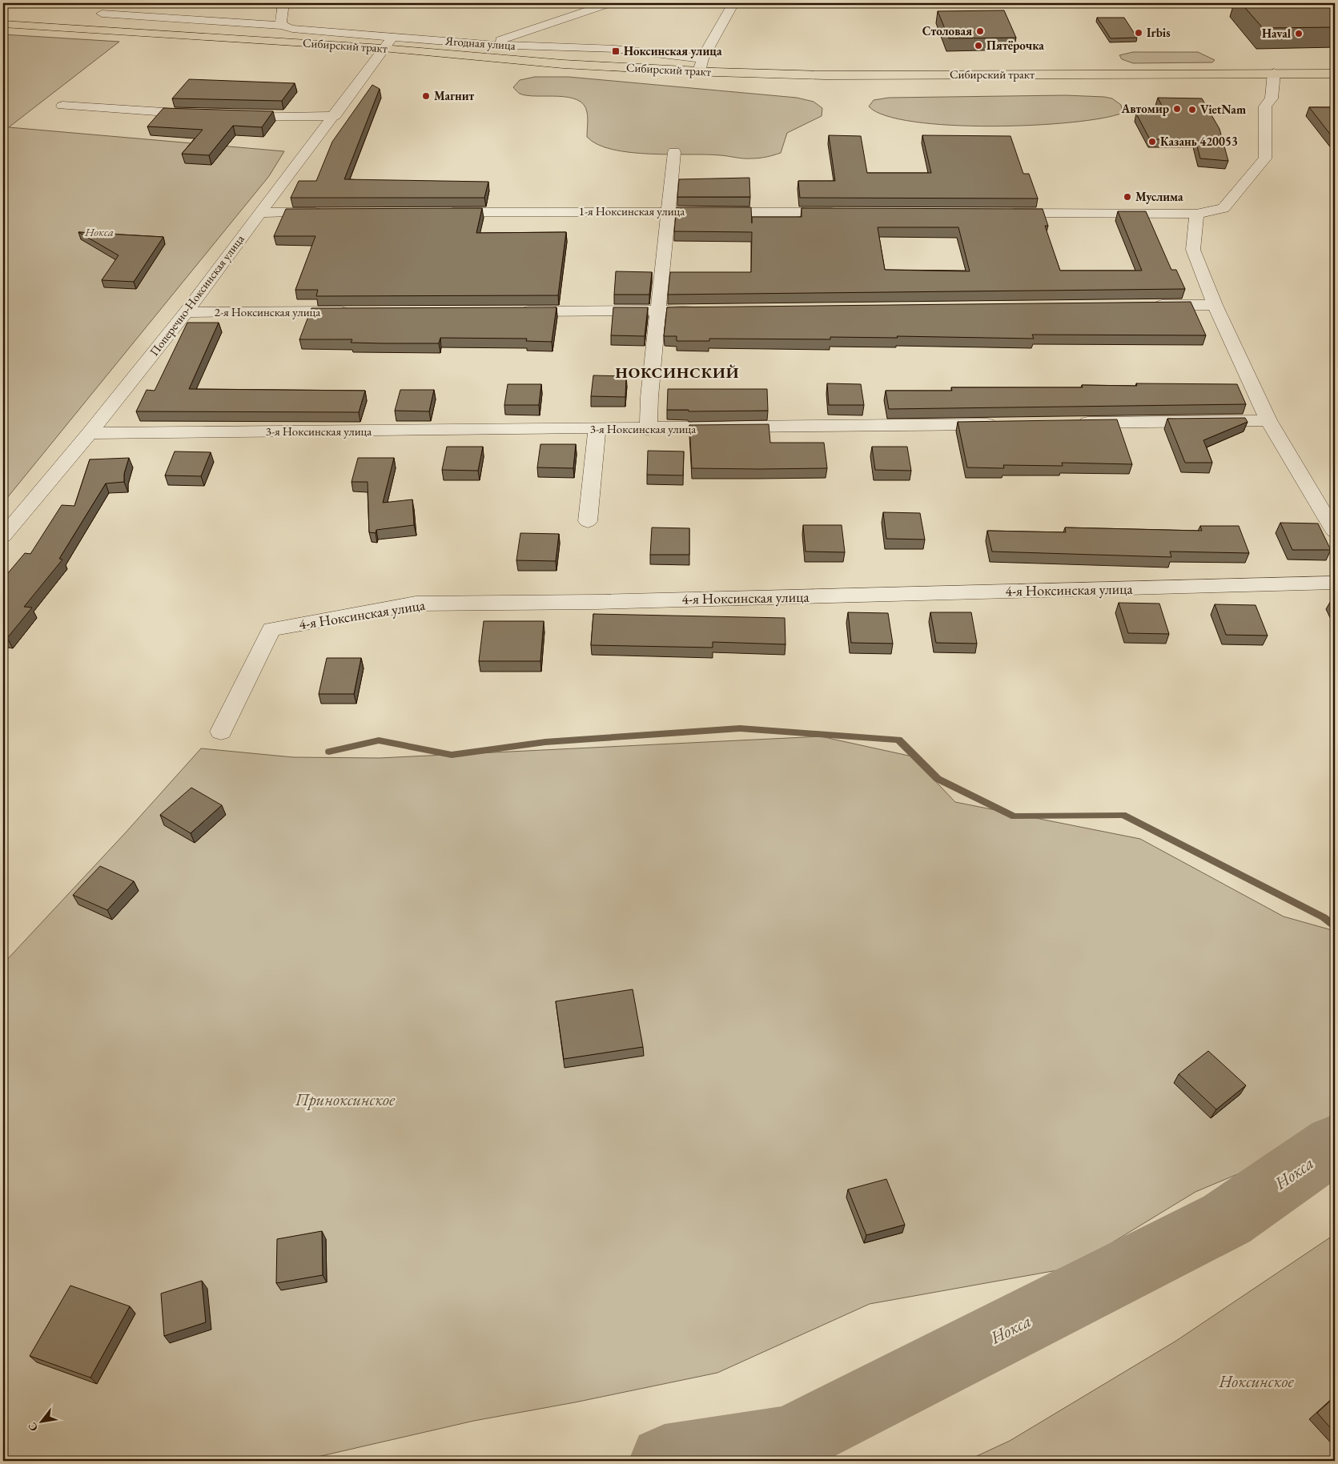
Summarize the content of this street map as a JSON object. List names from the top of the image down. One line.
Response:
{"streets":{"main road":["Сибирский тракт"],"street":["Ягодная улица","1-я Ноксинская улица","Поперечно-Ноксинская улица","2-я Ноксинская улица","3-я Ноксинская улица","4-я Ноксинская улица"]},"crossings":[["Ягодная улица","Сибирский тракт"],["Ягодная улица","Поперечно-Ноксинская улица"],["Сибирский тракт","Поперечно-Ноксинская улица"],["Поперечно-Ноксинская улица","2-я Ноксинская улица"],["Поперечно-Ноксинская улица","3-я Ноксинская улица"]],"districts":["НОКСИНСКИЙ"],"water":["Нокса"],"parks":["Нокса","Приноксинское","Ноксинское"],"places":{"other":["Столовая","Irbis","Haval","Пятёрочка","Магнит","Автомир","VietNam","Казань 420053","Муслима"],"transit":["Ноксинская улица"]},"north":"bottom left"}
